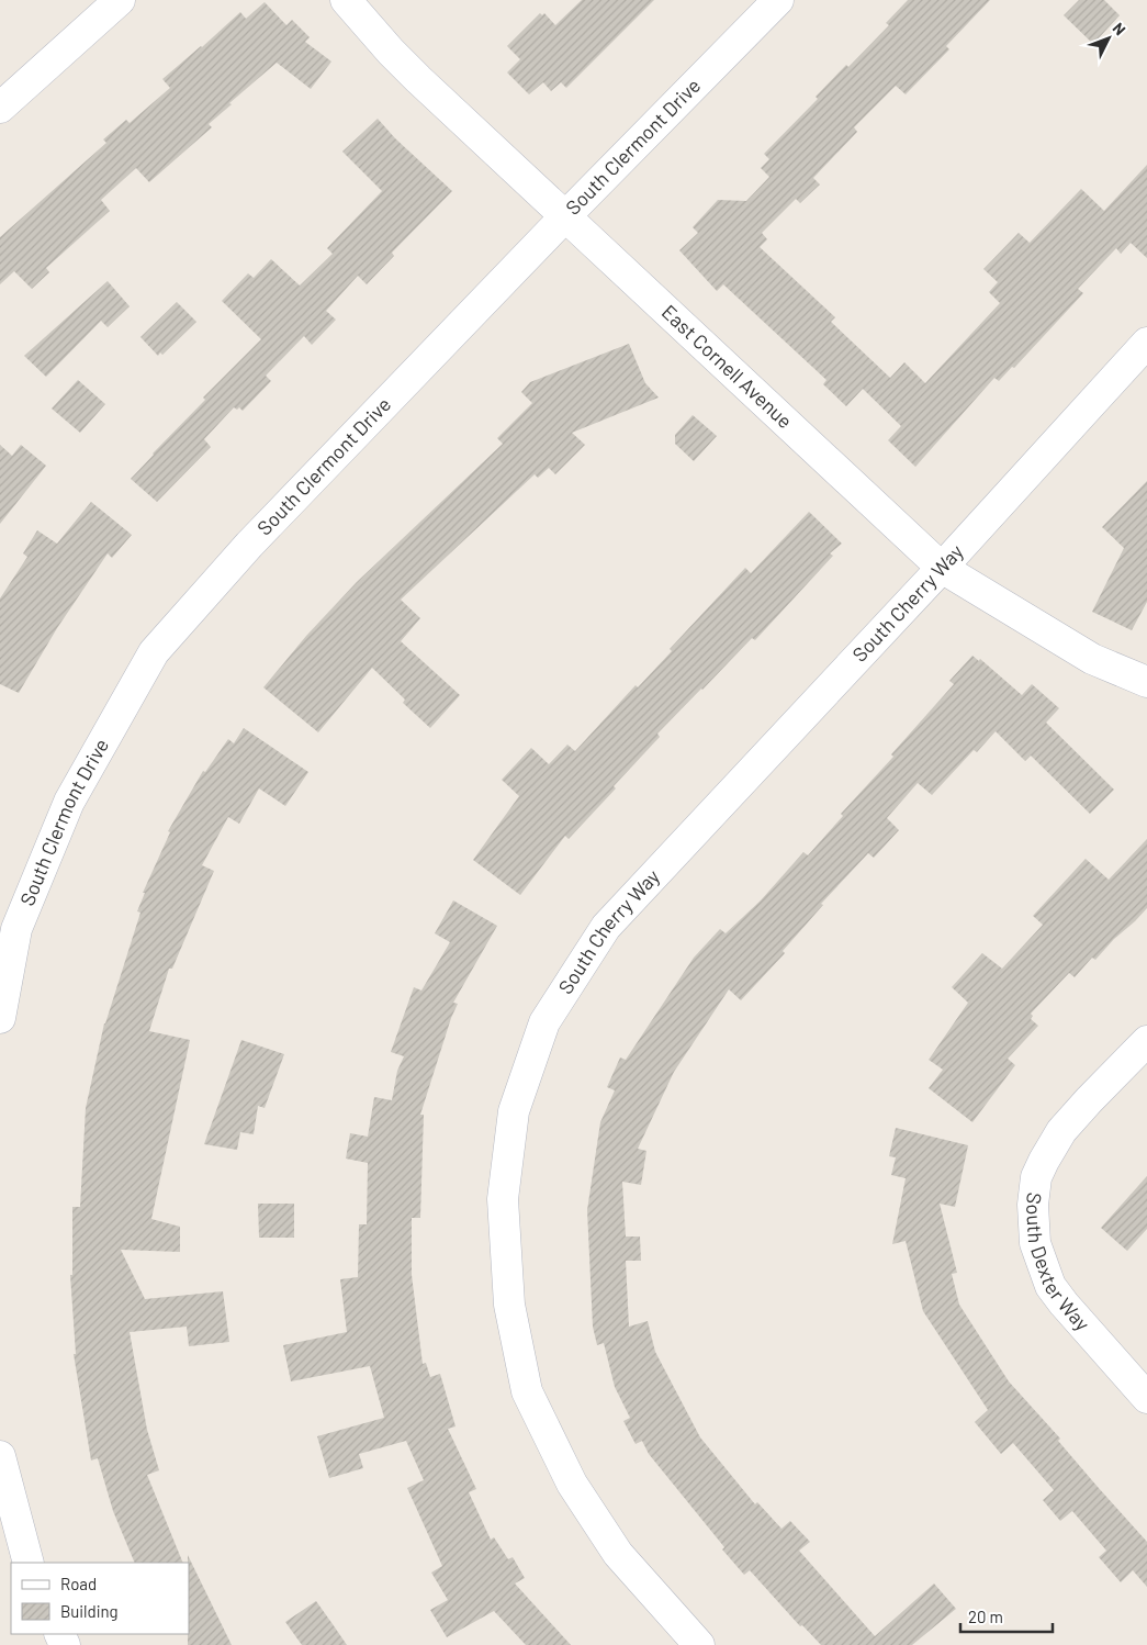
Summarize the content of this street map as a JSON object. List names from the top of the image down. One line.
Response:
{"streets":{"street":["South Clermont Drive","East Cornell Avenue","South Cherry Way","South Dexter Way"]},"crossings":[["South Clermont Drive","East Cornell Avenue"],["East Cornell Avenue","South Cherry Way"]],"legend":["Road","Building"],"scale_bar":"20 m","north":"top right"}
